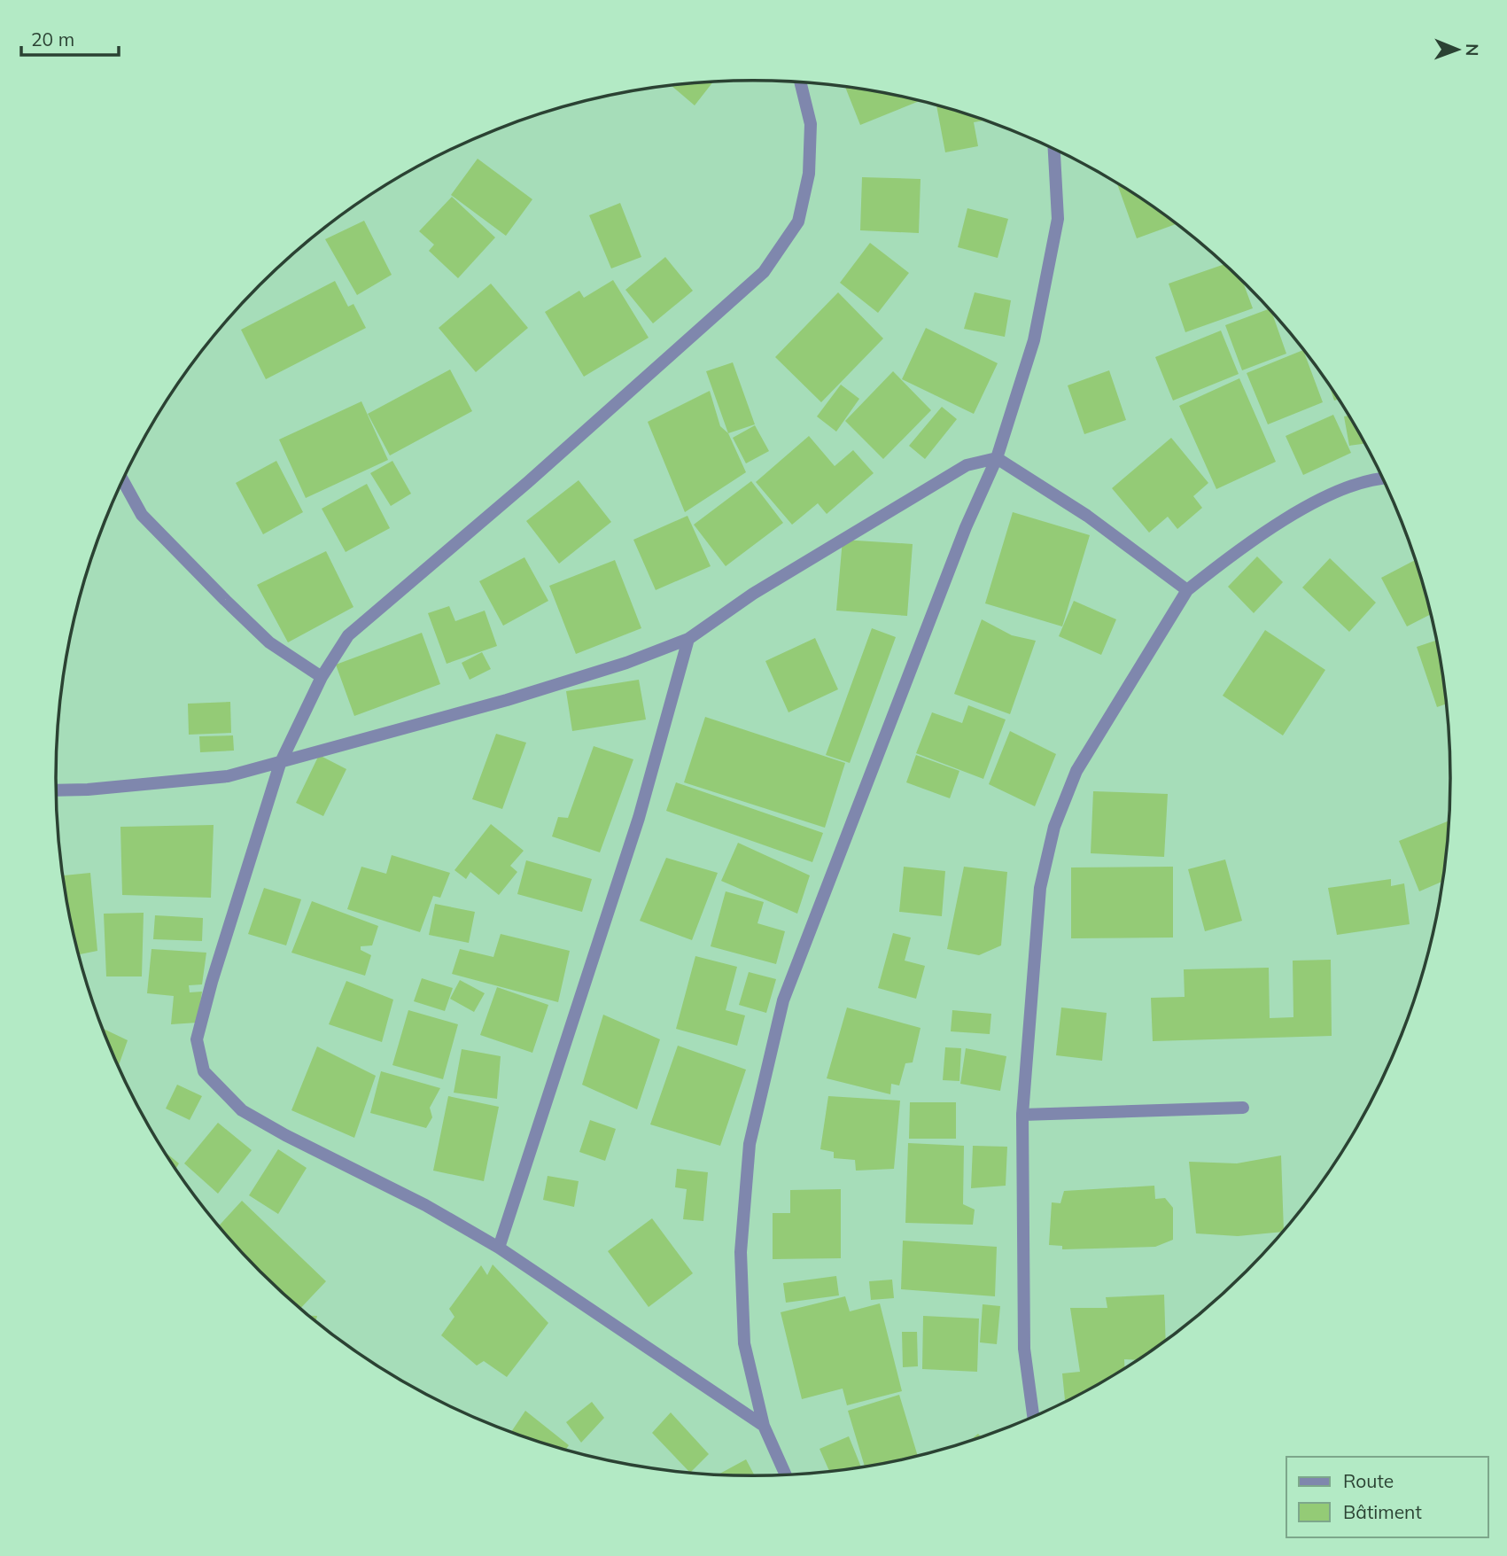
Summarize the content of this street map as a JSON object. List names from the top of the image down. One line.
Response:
{"legend":["Route","Bâtiment"],"scale_bar":"20 m","north":"right"}
